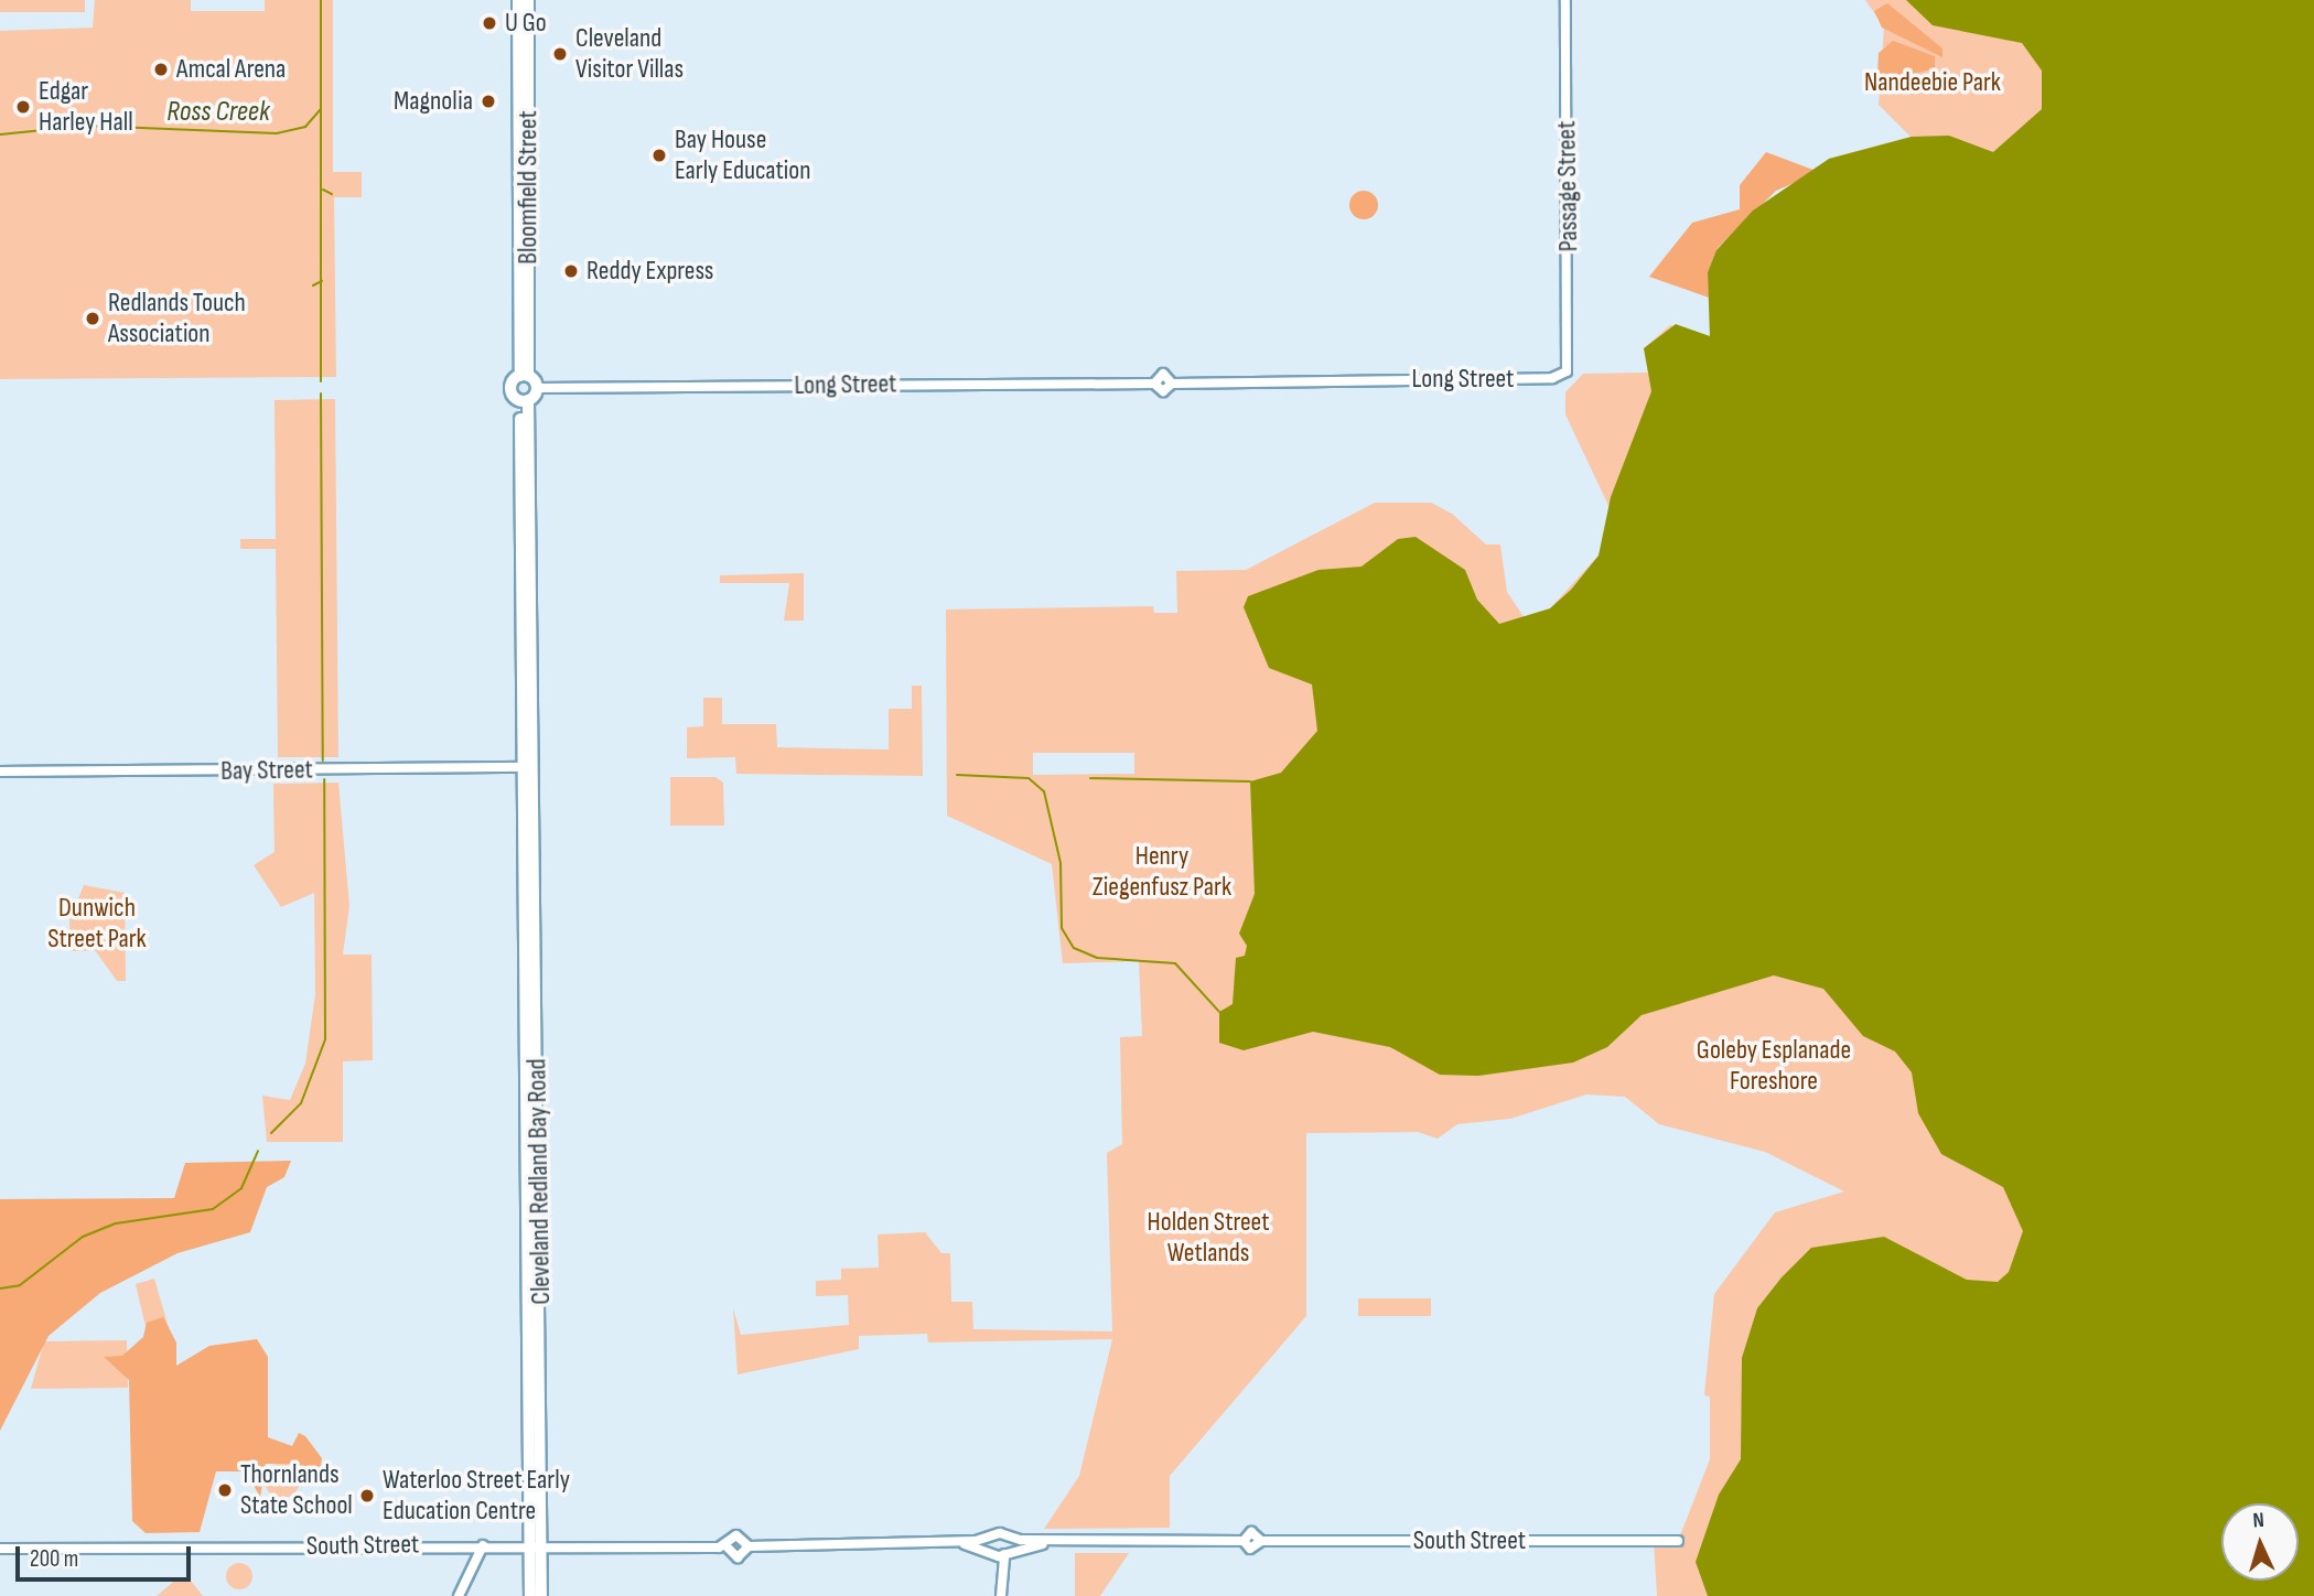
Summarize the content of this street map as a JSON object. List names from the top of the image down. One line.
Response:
{"streets":{"highway":["Bloomfield Street","Cleveland Redland Bay Road"],"street":["Passage Street","Long Street","Bay Street","South Street"]},"crossings":[["Passage Street","Long Street"],["Bloomfield Street","Bay Street"],["Bloomfield Street","Cleveland Redland Bay Road"],["Bay Street","Cleveland Redland Bay Road"],["Cleveland Redland Bay Road","South Street"]],"water":["Ross Creek"],"parks":["Nandeebie Park","Henry Ziegenfusz Park","Dunwich Street Park","Goleby Esplanade Foreshore","Holden Street Wetlands"],"places":["U Go","Cleveland Visitor Villas","Amcal Arena","Magnolia","Edgar Harley Hall","Bay House Early Education","Reddy Express","Redlands Touch Association","Thornlands State School","Waterloo Street Early Education Centre"],"scale_bar":"200 m","north":"top"}
